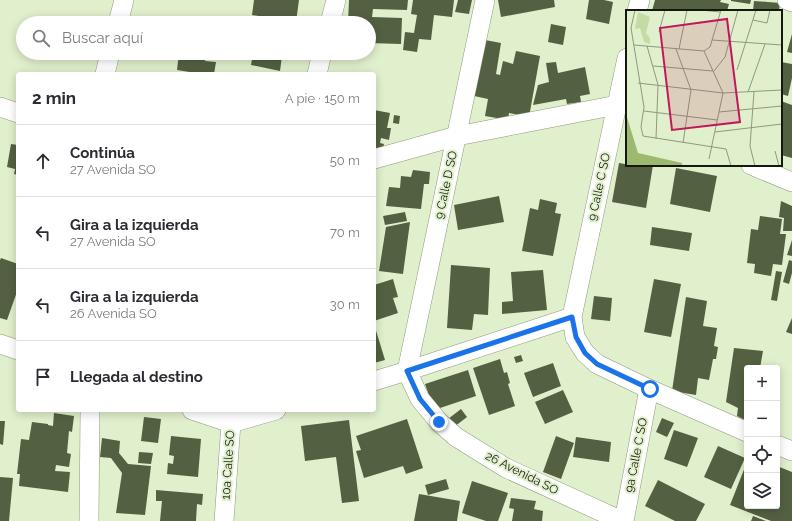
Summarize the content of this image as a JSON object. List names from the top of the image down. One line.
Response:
{"streets":{"street":["9 Calle D SO","9 Calle C SO","9a Calle C SO","10a Calle SO","26 Avenida SO"]},"crossings":[["9 Calle D SO","26 Avenida SO"],["9a Calle C SO","26 Avenida SO"]],"page":{"search":"Buscar aquí","heading":["2 min","A pie · 150 m"],"list":[["Continúa","27 Avenida SO","50 m"],["Gira a la izquierda","27 Avenida SO","70 m"],["Gira a la izquierda","26 Avenida SO","30 m"],"Llegada al destino"],"map_buttons":["+","−"]}}
